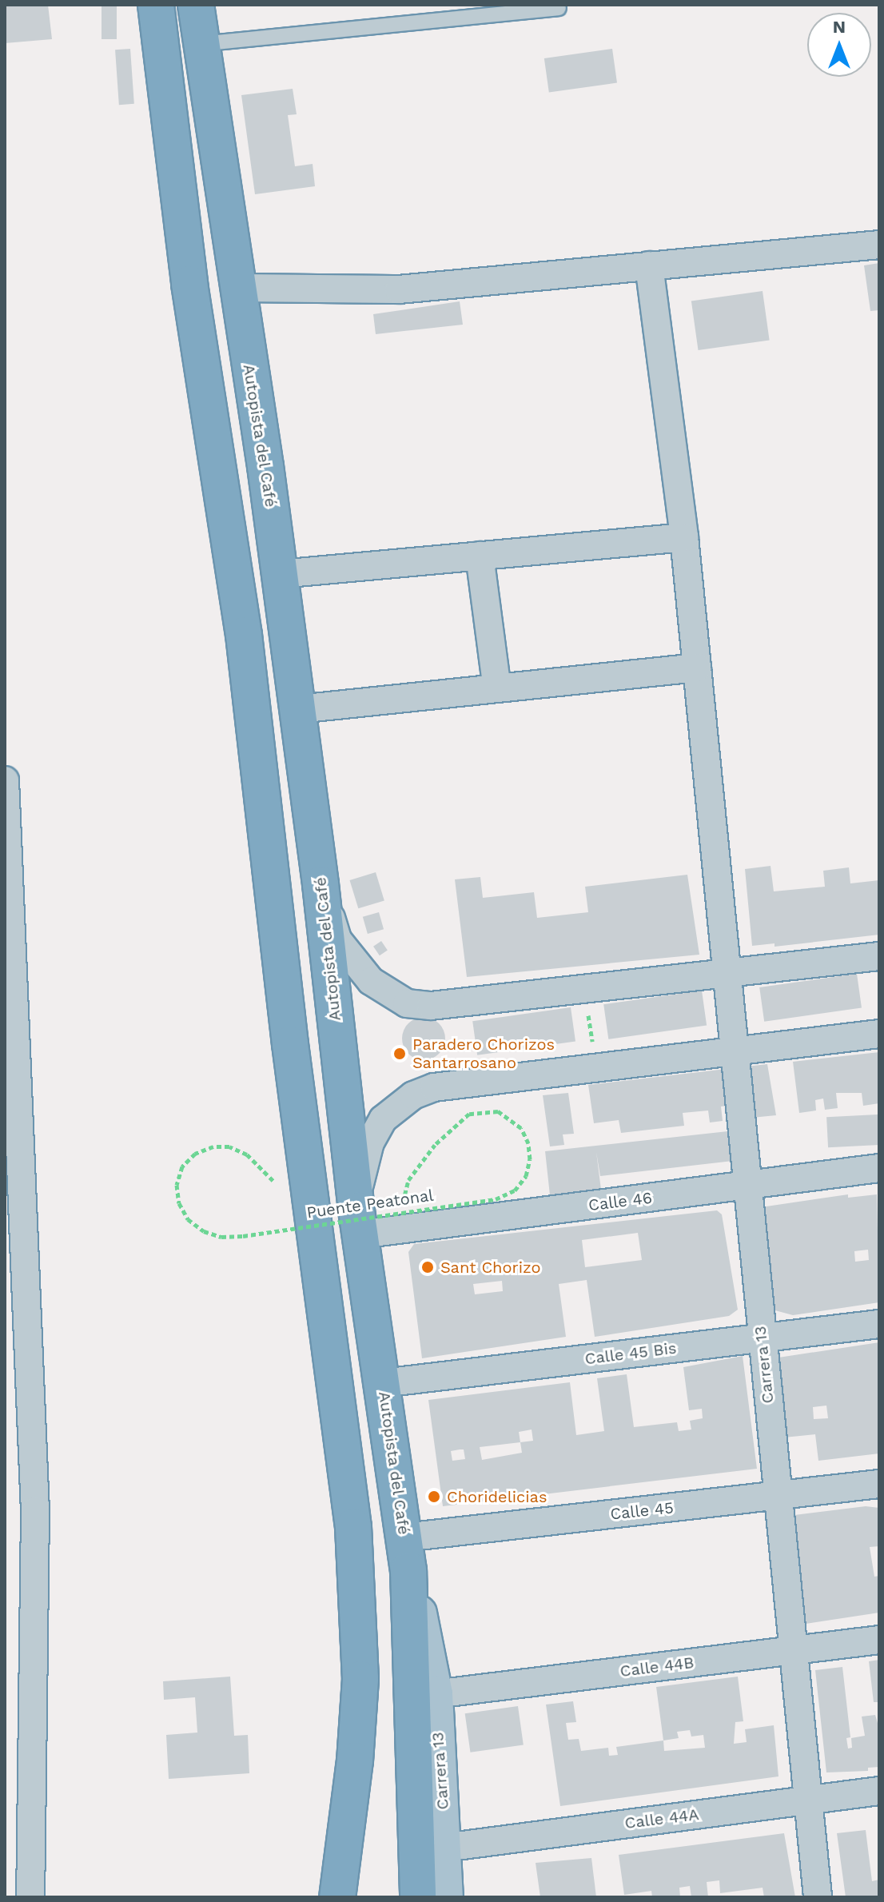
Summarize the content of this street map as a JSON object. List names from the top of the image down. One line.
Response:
{"streets":{"highway":["Autopista del Café"],"main road":["Carrera 13"],"street":["Calle 46","Calle 45 Bis","Calle 45","Calle 44B","Calle 44A"],"path":["Puente Peatonal"]},"crossings":[["Autopista del Café","Calle 46"],["Autopista del Café","Calle 45 Bis"],["Autopista del Café","Carrera 13"],["Autopista del Café","Calle 45"],["Calle 46","Puente Peatonal"],["Calle 46","Carrera 13"],["Calle 45 Bis","Carrera 13"],["Carrera 13","Calle 45"],["Carrera 13","Calle 44B"],["Carrera 13","Calle 44A"]],"places":["Paradero Chorizos Santarrosano","Sant Chorizo","Choridelicias"],"north":"top"}
